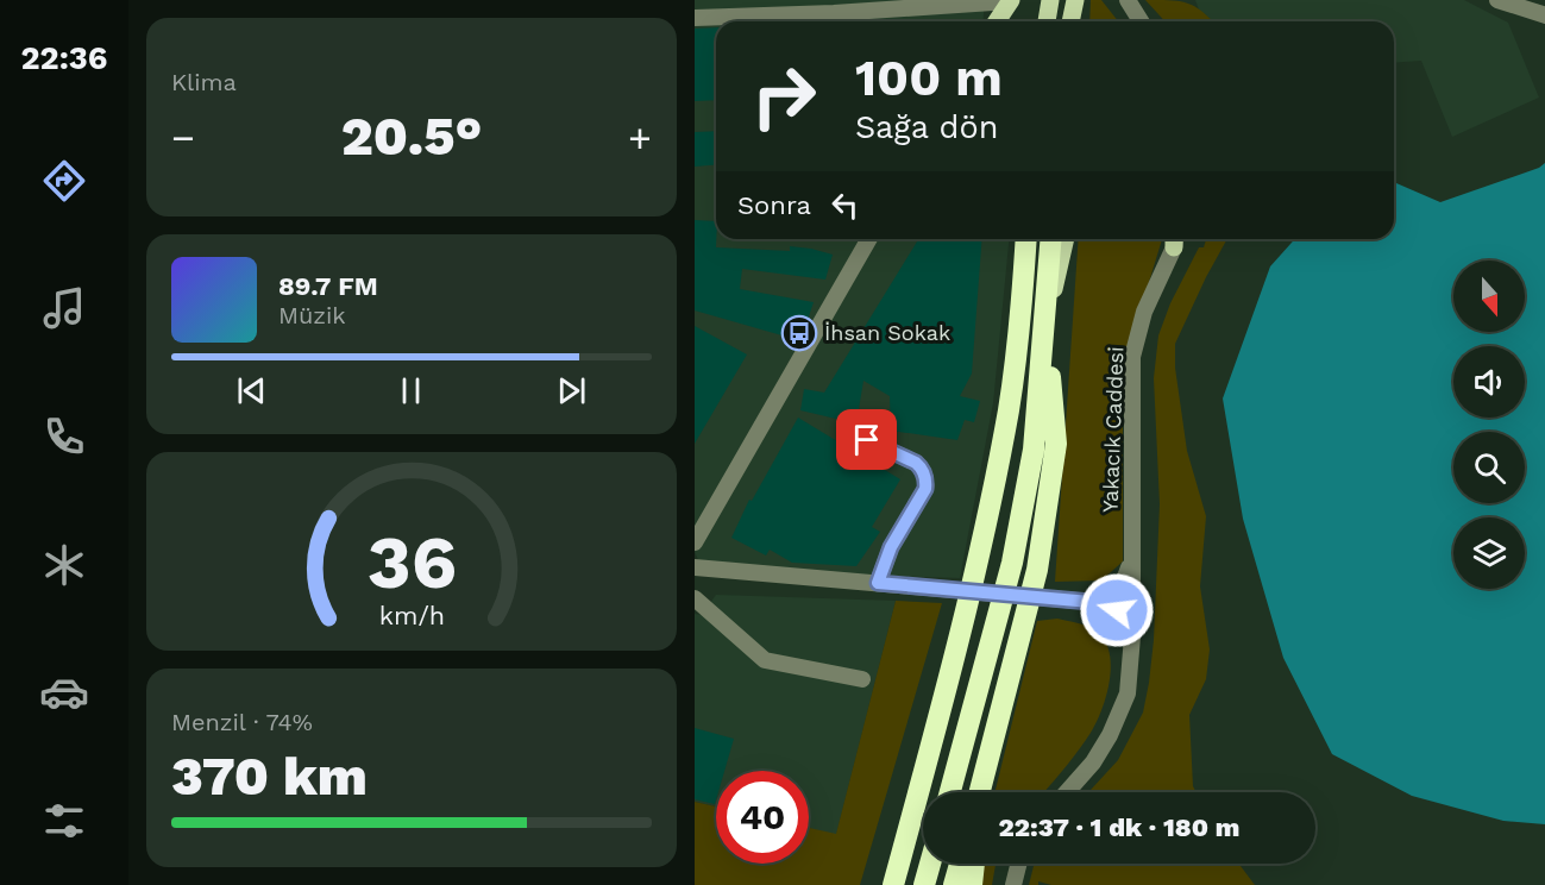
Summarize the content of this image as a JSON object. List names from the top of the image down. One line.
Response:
{"streets":{"street":["Yakacık Caddesi"]},"places":{"bus stop":["İhsan Sokak"]},"north":"bottom","page":{"tabs":"22:36","tile":["Klima",["Menzil · 74%","370 km"]],"turn":["100 m","Sağa dön"],"heat":["−","20.5°","+"],"then":"Sonra","song":["89.7 FM","Müzik"],"limit":"40","trip":"22:37 · 1 dk · 180 m","gauge":["36","km/h"]}}
